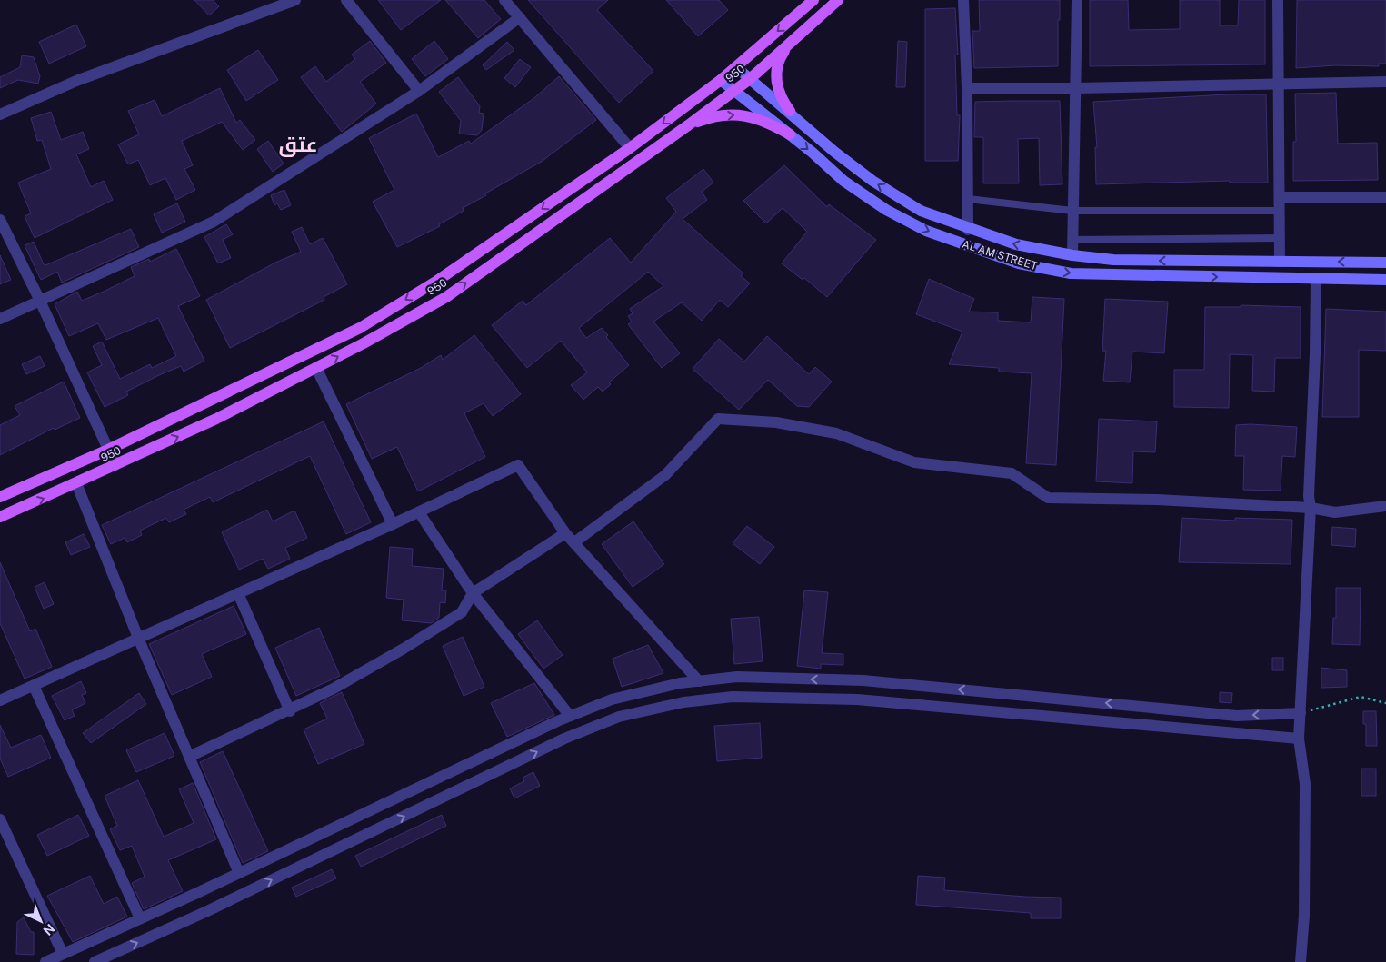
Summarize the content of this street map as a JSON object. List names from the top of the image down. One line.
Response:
{"streets":{"main road":["950","AL AM STREET"]},"crossings":[["950","AL AM STREET"]],"districts":["عتق"],"north":"bottom right"}
